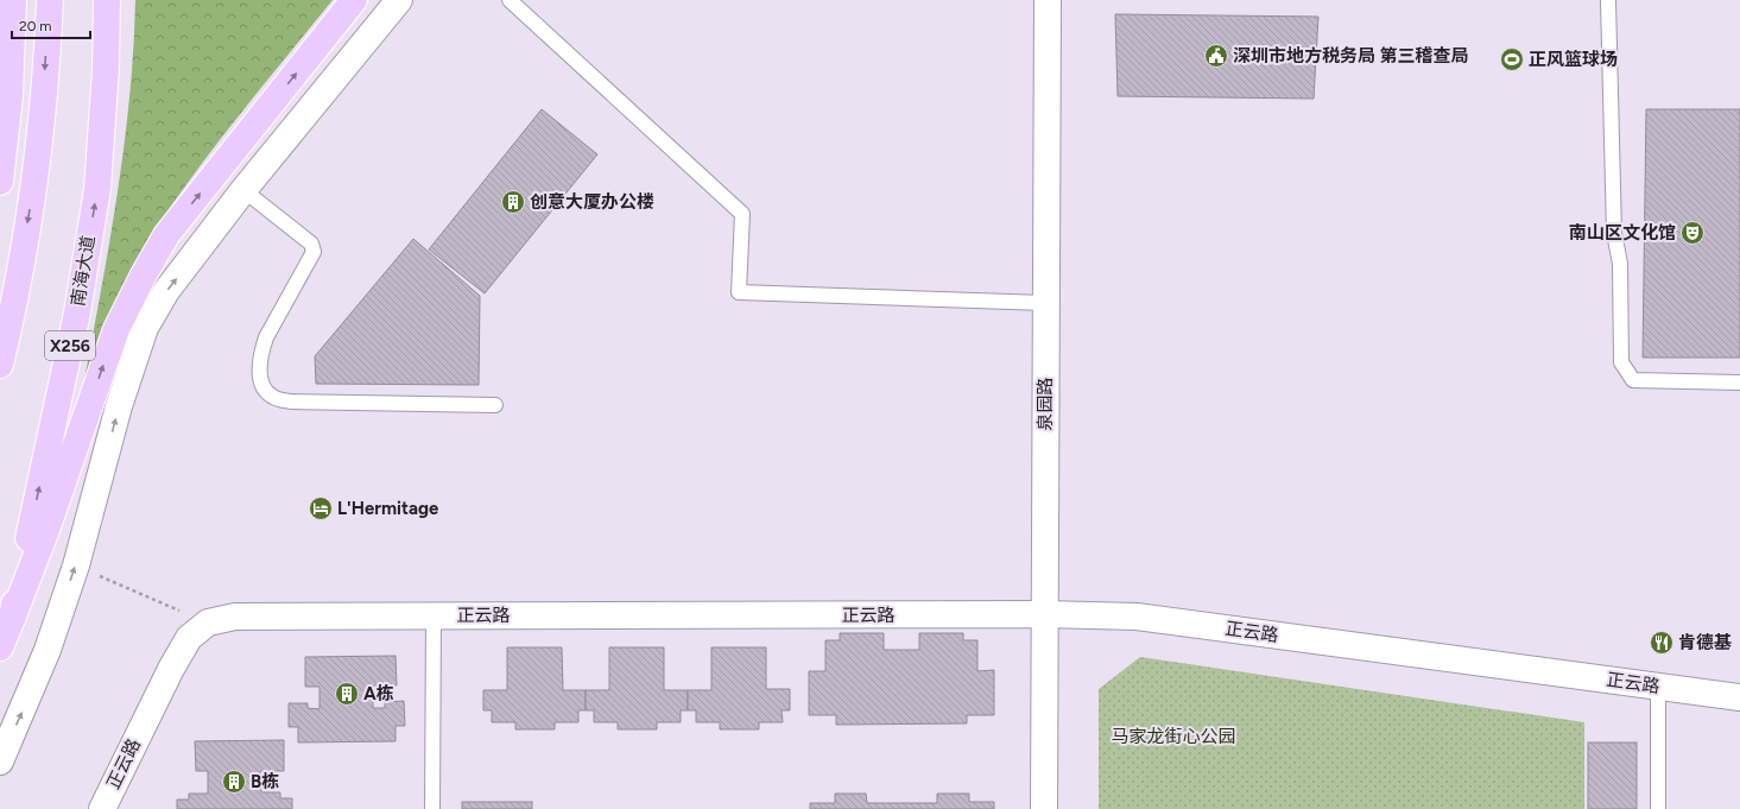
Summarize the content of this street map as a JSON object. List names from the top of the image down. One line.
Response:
{"streets":{"main road":["南海大道","X256"],"street":["泉园路","正云路"]},"crossings":[["泉园路","正云路"]],"parks":["马家龙街心公园"],"places":{"public building":["深圳市地方税务局 第三稽查局"],"sports":["正风篮球场"],"building":["创意大厦办公楼","A栋","B栋"],"theatre":["南山区文化馆"],"hotel":["L'Hermitage"],"restaurant":["肯德基"]},"scale_bar":"20 m"}
